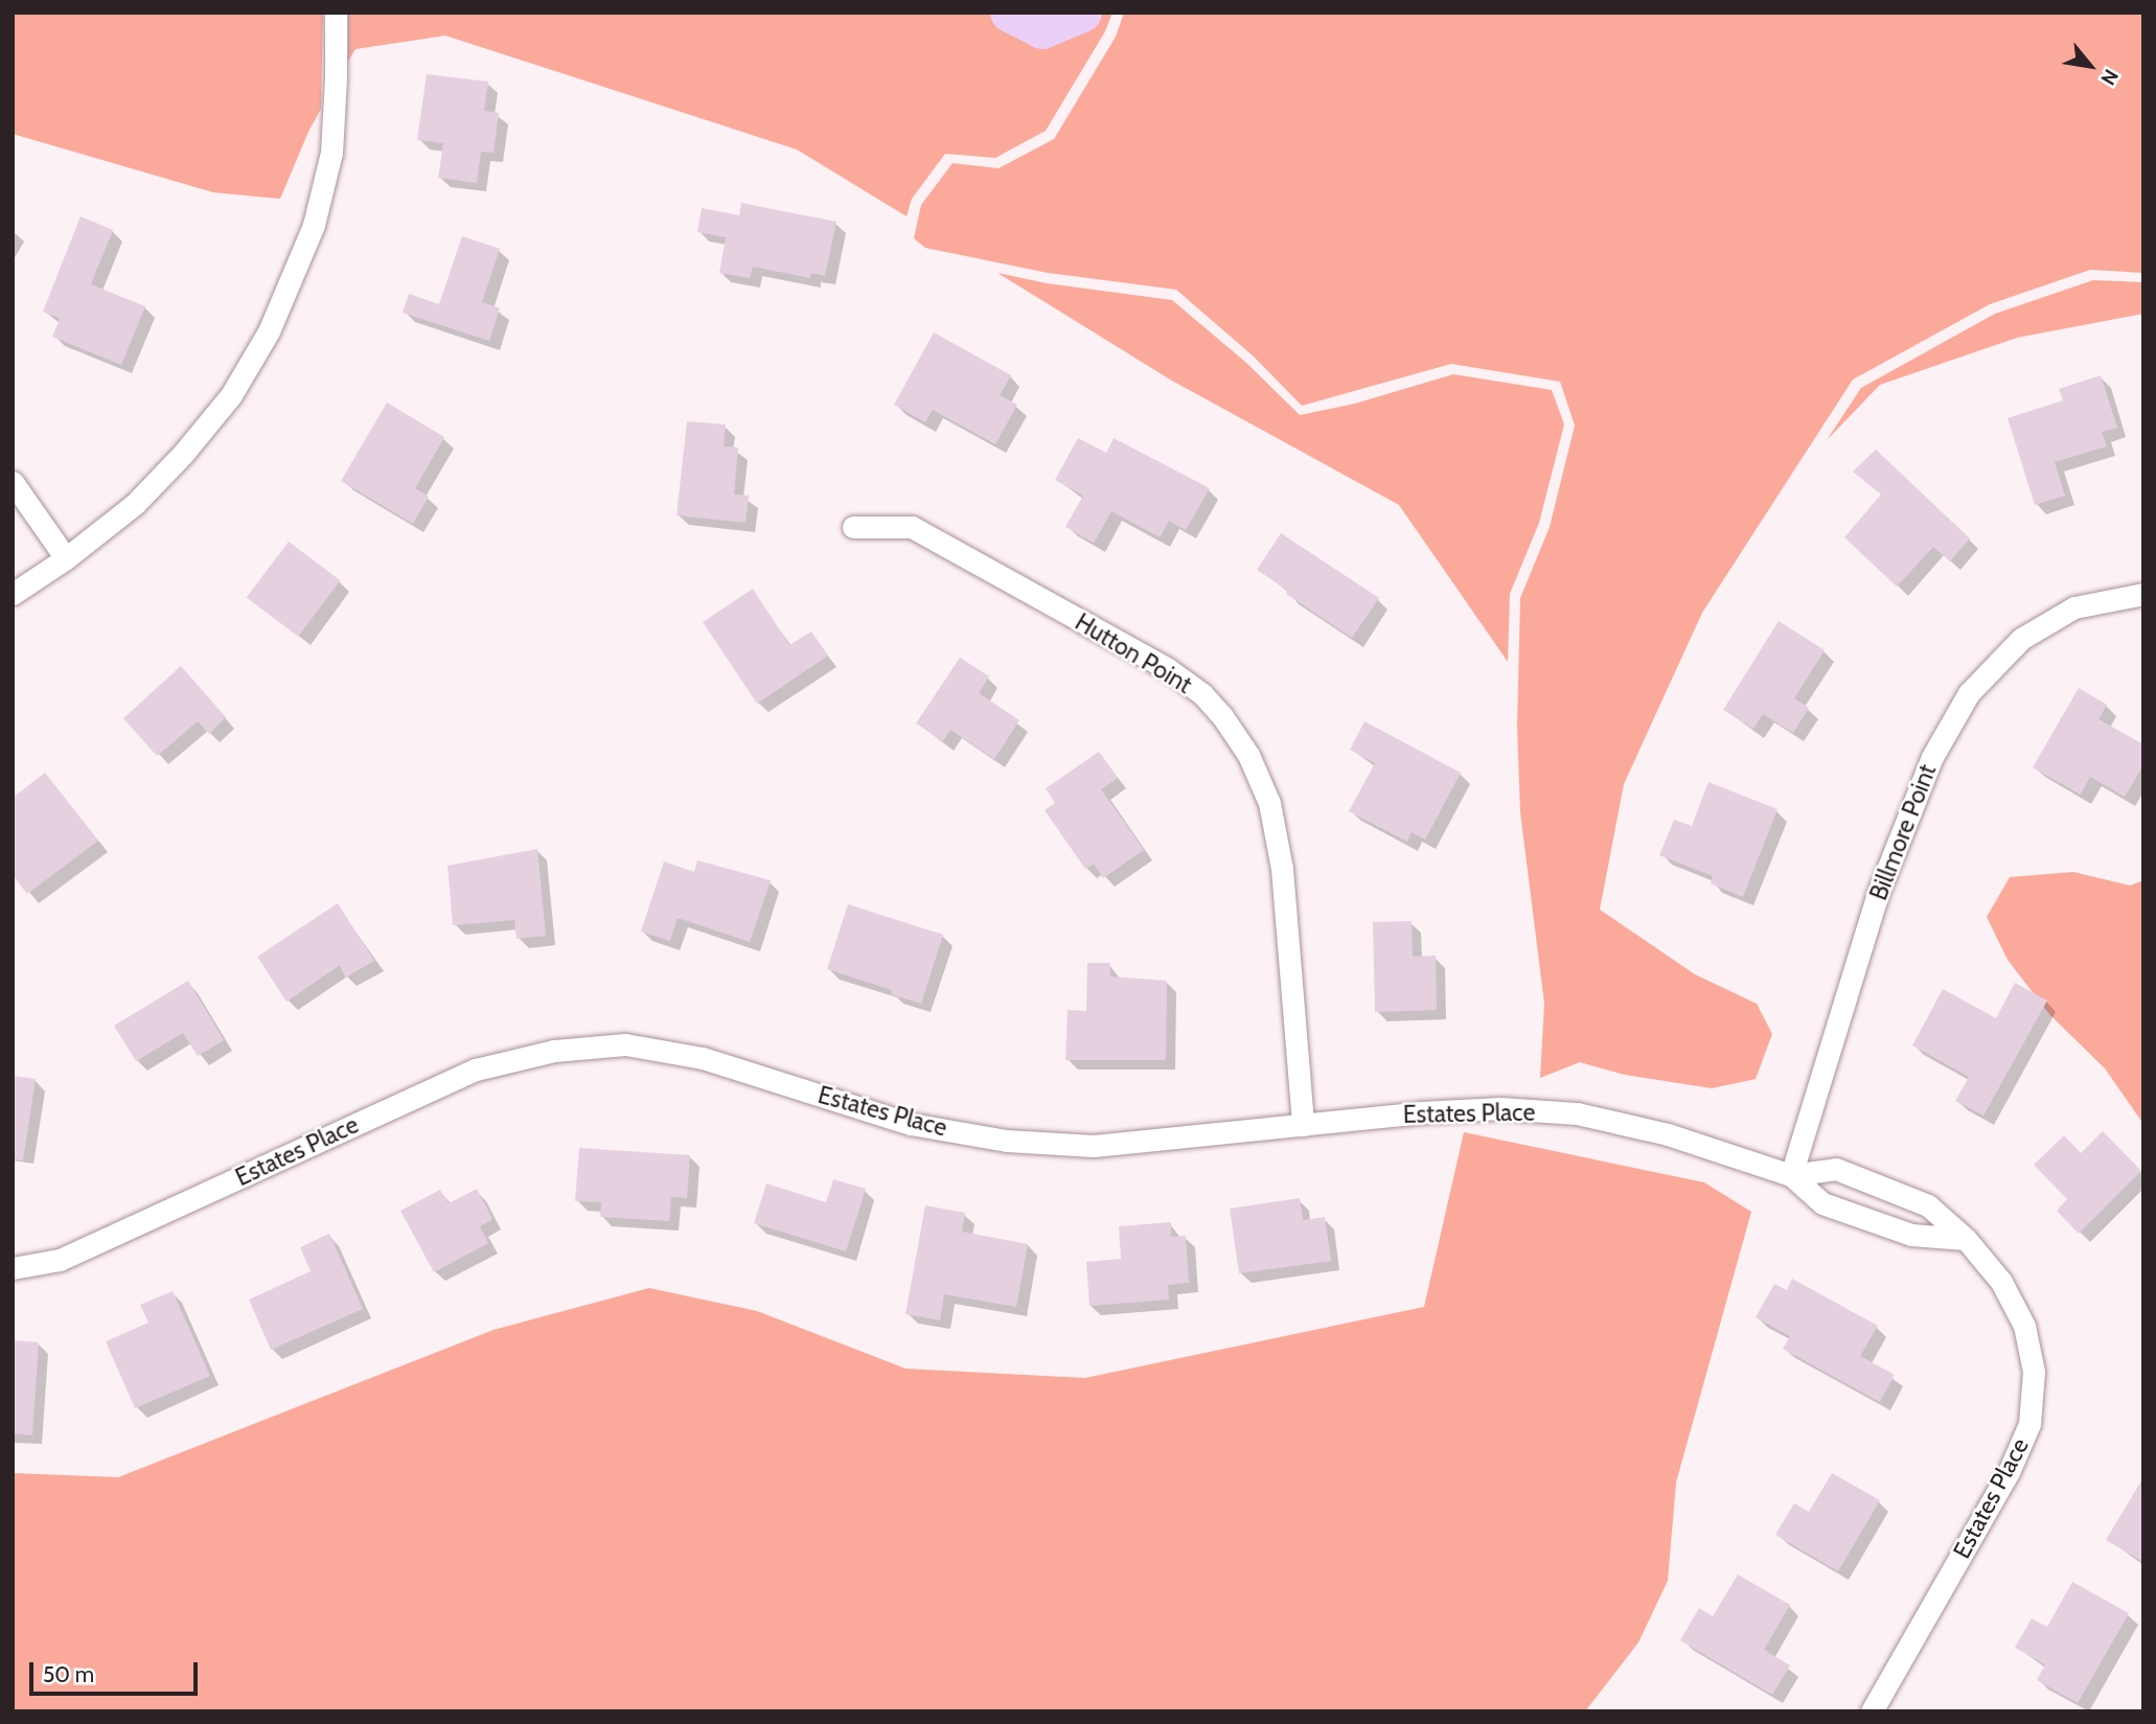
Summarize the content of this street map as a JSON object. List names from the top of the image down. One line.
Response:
{"streets":{"street":["Hutton Point","Billmore Point","Estates Place"]},"crossings":[["Hutton Point","Estates Place"],["Billmore Point","Estates Place"]],"scale_bar":"50 m","north":"bottom right"}
